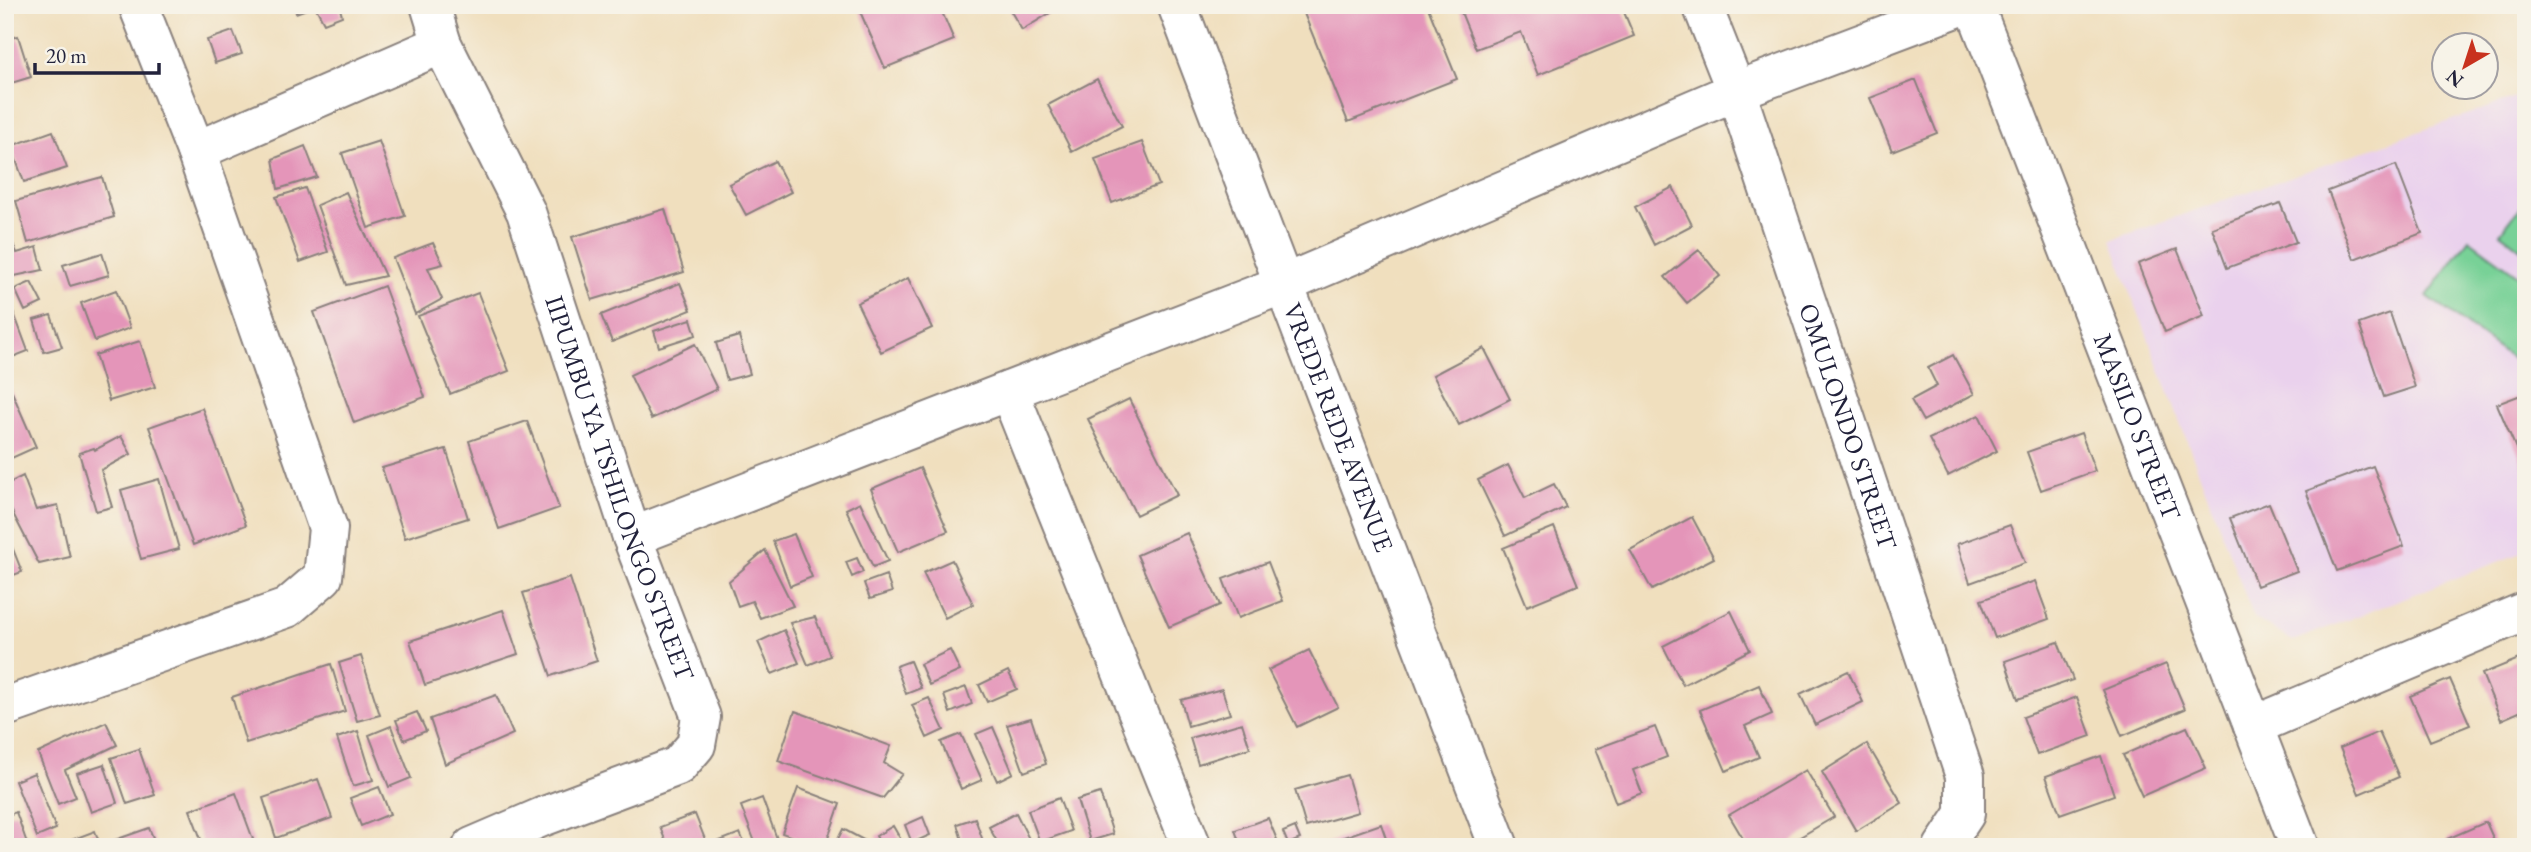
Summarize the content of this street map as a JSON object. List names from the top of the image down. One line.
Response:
{"streets":{"street":["VREDE REDE AVENUE","MASILO STREET","OMULONDO STREET","IIPUMBU YA TSHILONGO STREET"]},"scale_bar":"20 m","north":"bottom left"}
